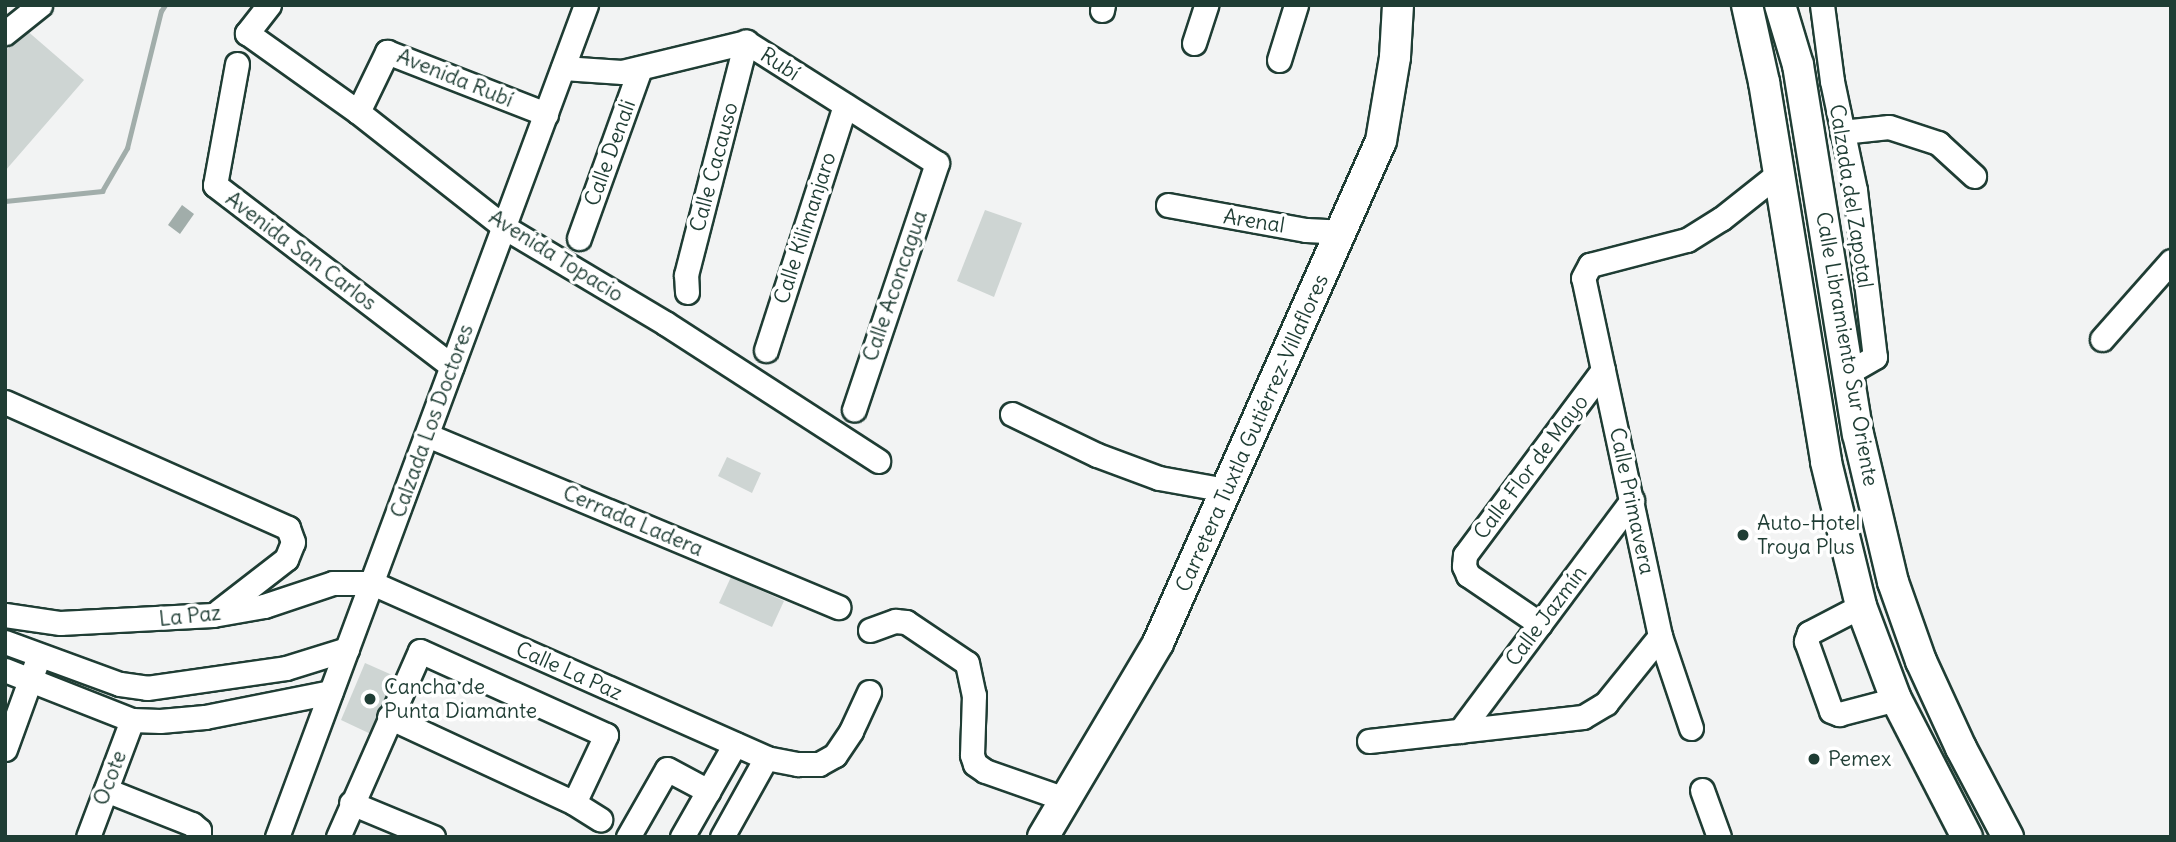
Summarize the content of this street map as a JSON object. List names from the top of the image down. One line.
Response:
{"streets":{"main road":["Calle Libramiento Sur Oriente","Carretera Tuxtla Gutiérrez-Villaflores"],"street":["Rubí","Avenida Rubí","Calle Denali","Calle Cacauso","Calzada del Zapotal","Arenal","Calle Kilimanjaro","Avenida San Carlos","Avenida Topacio","Calle Aconcagua","Calzada Los Doctores","Calle Flor de Mayo","Calle Primavera","Cerrada Ladera","La Paz","Calle Jazmín","Calle La Paz","Ocote"]},"crossings":[["Rubí","Calle Denali"],["Rubí","Calle Cacauso"],["Rubí","Calle Kilimanjaro"],["Rubí","Calle Aconcagua"],["Rubí","Calzada Los Doctores"],["Avenida Rubí","Avenida Topacio"],["Avenida Rubí","Calzada Los Doctores"],["Calzada del Zapotal","Calle Libramiento Sur Oriente"],["Arenal","Carretera Tuxtla Gutiérrez-Villaflores"],["Avenida San Carlos","Calzada Los Doctores"],["Avenida Topacio","Calzada Los Doctores"],["Calle Libramiento Sur Oriente","Calle Primavera"],["Calzada Los Doctores","Cerrada Ladera"],["Calzada Los Doctores","La Paz"],["Calzada Los Doctores","Calle La Paz"],["Calle Flor de Mayo","Calle Primavera"],["Calle Flor de Mayo","Calle Jazmín"],["Calle Primavera","Calle Jazmín"],["La Paz","Calle La Paz"]],"places":["Auto-Hotel Troya Plus","Cancha de Punta Diamante","Pemex"]}
